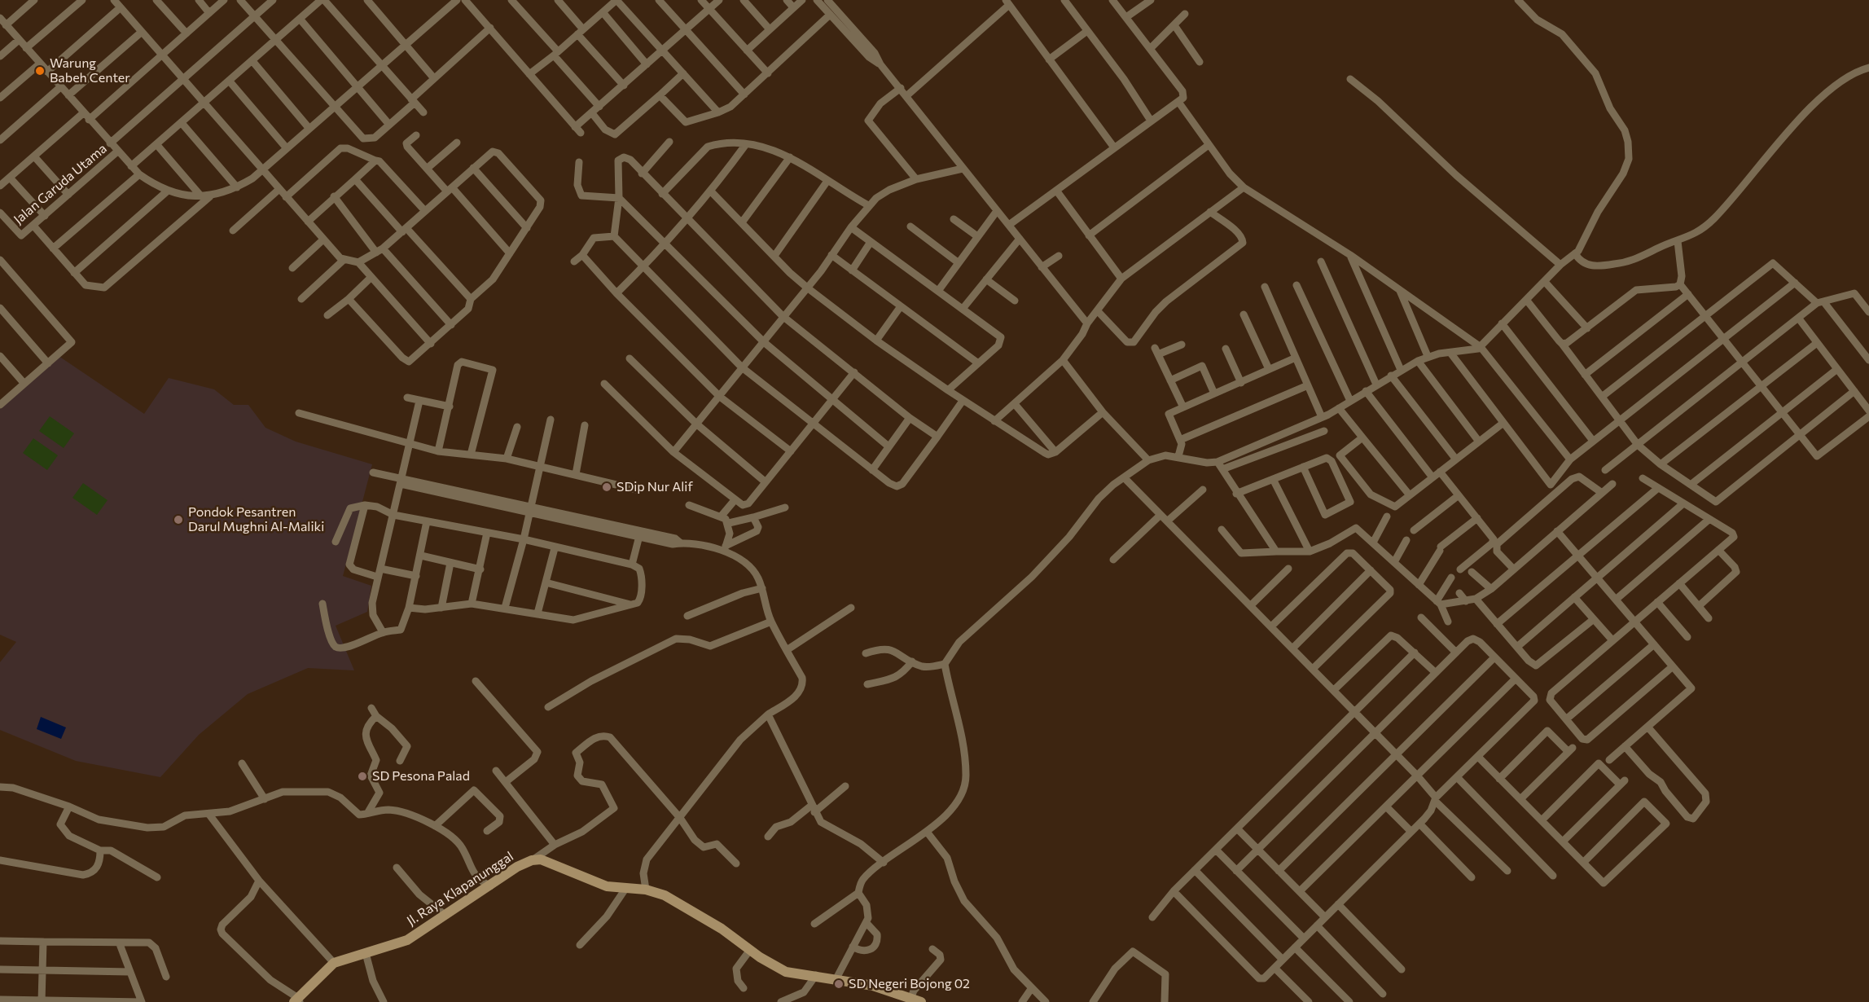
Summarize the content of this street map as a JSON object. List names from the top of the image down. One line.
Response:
{"streets":{"street":["Jalan Garuda Utama","Jl. Raya Klapanunggal"]},"places":["Warung Babeh Center","SDip Nur Alif","Pondok Pesantren Darul Mughni Al-Maliki","SD Pesona Palad","SD Negeri Bojong 02"]}
